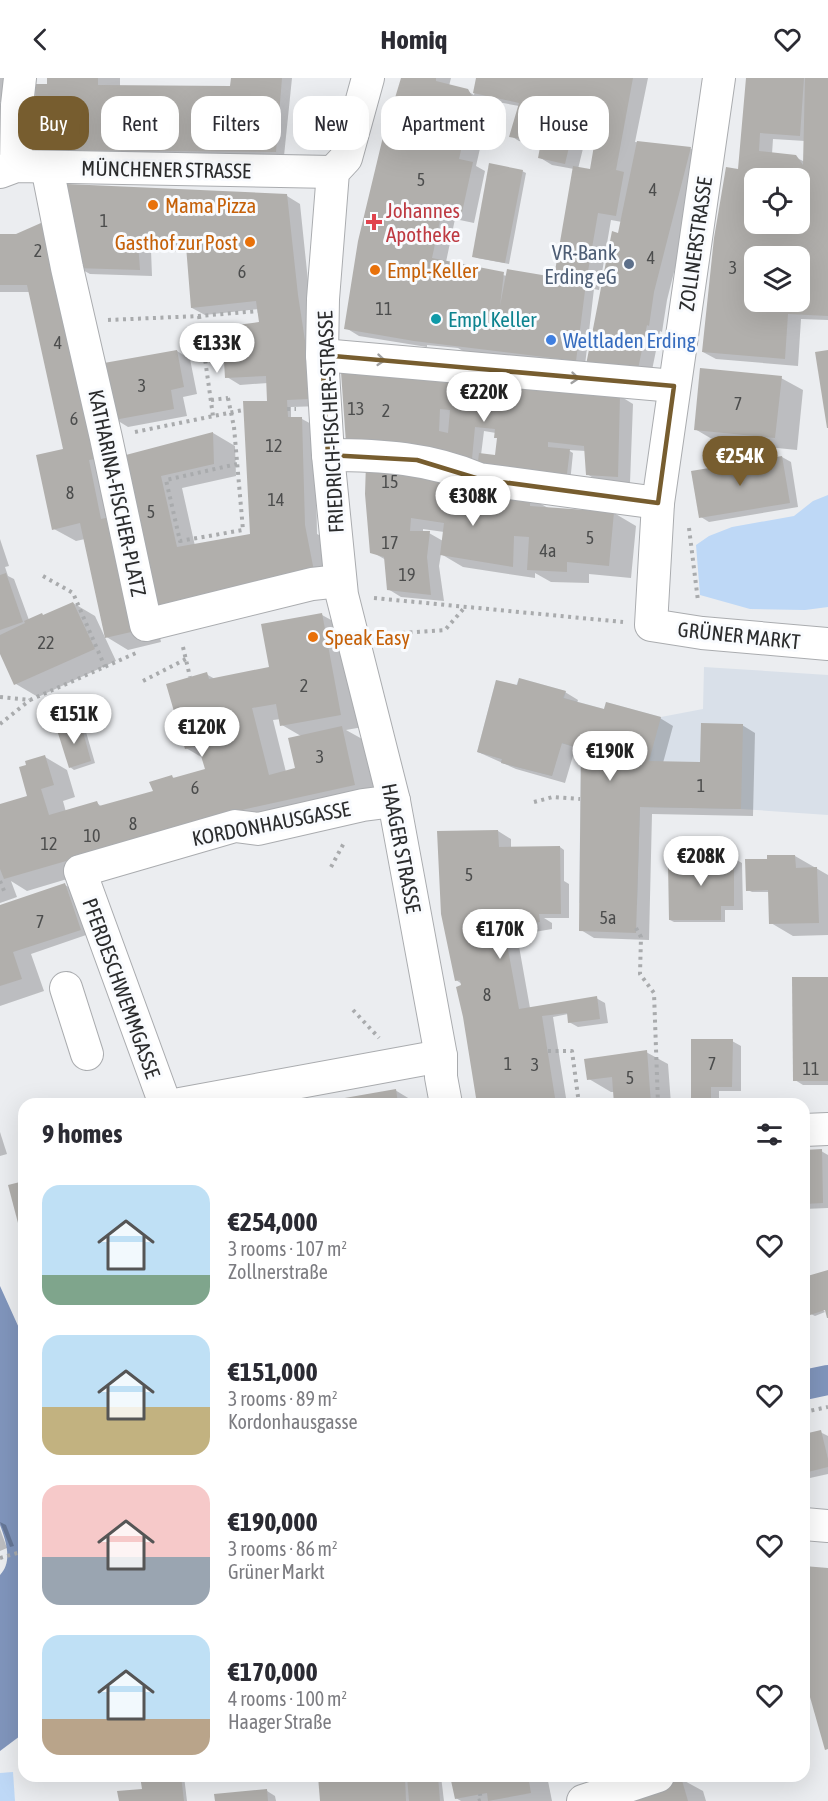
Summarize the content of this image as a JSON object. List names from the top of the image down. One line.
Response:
{"streets":{"street":["MÜNCHENER STRASSE","ZOLLNERSTRASSE","FRIEDRICH-FISCHER-STRASSE","KATHARINA-FISCHER-PLATZ","GRÜNER MARKT","KORDONHAUSGASSE","HAAGER STRASSE","PFERDESCHWEMMGASSE"]},"crossings":[["MÜNCHENER STRASSE","FRIEDRICH-FISCHER-STRASSE"],["MÜNCHENER STRASSE","KATHARINA-FISCHER-PLATZ"],["ZOLLNERSTRASSE","GRÜNER MARKT"],["FRIEDRICH-FISCHER-STRASSE","KATHARINA-FISCHER-PLATZ"],["FRIEDRICH-FISCHER-STRASSE","HAAGER STRASSE"],["KATHARINA-FISCHER-PLATZ","HAAGER STRASSE"],["KORDONHAUSGASSE","HAAGER STRASSE"],["KORDONHAUSGASSE","PFERDESCHWEMMGASSE"]],"places":{"other":["Mama Pizza","Gasthof zur Post","VR-Bank Erding eG","Empl-Keller","Empl Keller","Weltladen Erding","Speak Easy"],"health":["Johannes Apotheke"]},"house_numbers":["5","4","1","2","4","3","6","11","4","3","7","13","2","6","12","15","8","14","5","5","17","4a","19","22","2","3","1","6","8","10","12","5","5a","7","8","1","7","3","11","5"],"page":{"header":"Homiq","chip":["Buy","Rent","Filters","New","Apartment","House"],"price":["€133K","€220K","€254K","€308K","€151K","€120K","€190K","€208K","€170K"],"heading":"9 homes","list":[{"name":"€254,000","note":"3 rooms · 107 m² · Zollnerstraße"},{"name":"€151,000","note":"3 rooms · 89 m² · Kordonhausgasse"},{"name":"€190,000","note":"3 rooms · 86 m² · Grüner Markt"},{"name":"€170,000","note":"4 rooms · 100 m² · Haager Straße"}]}}
